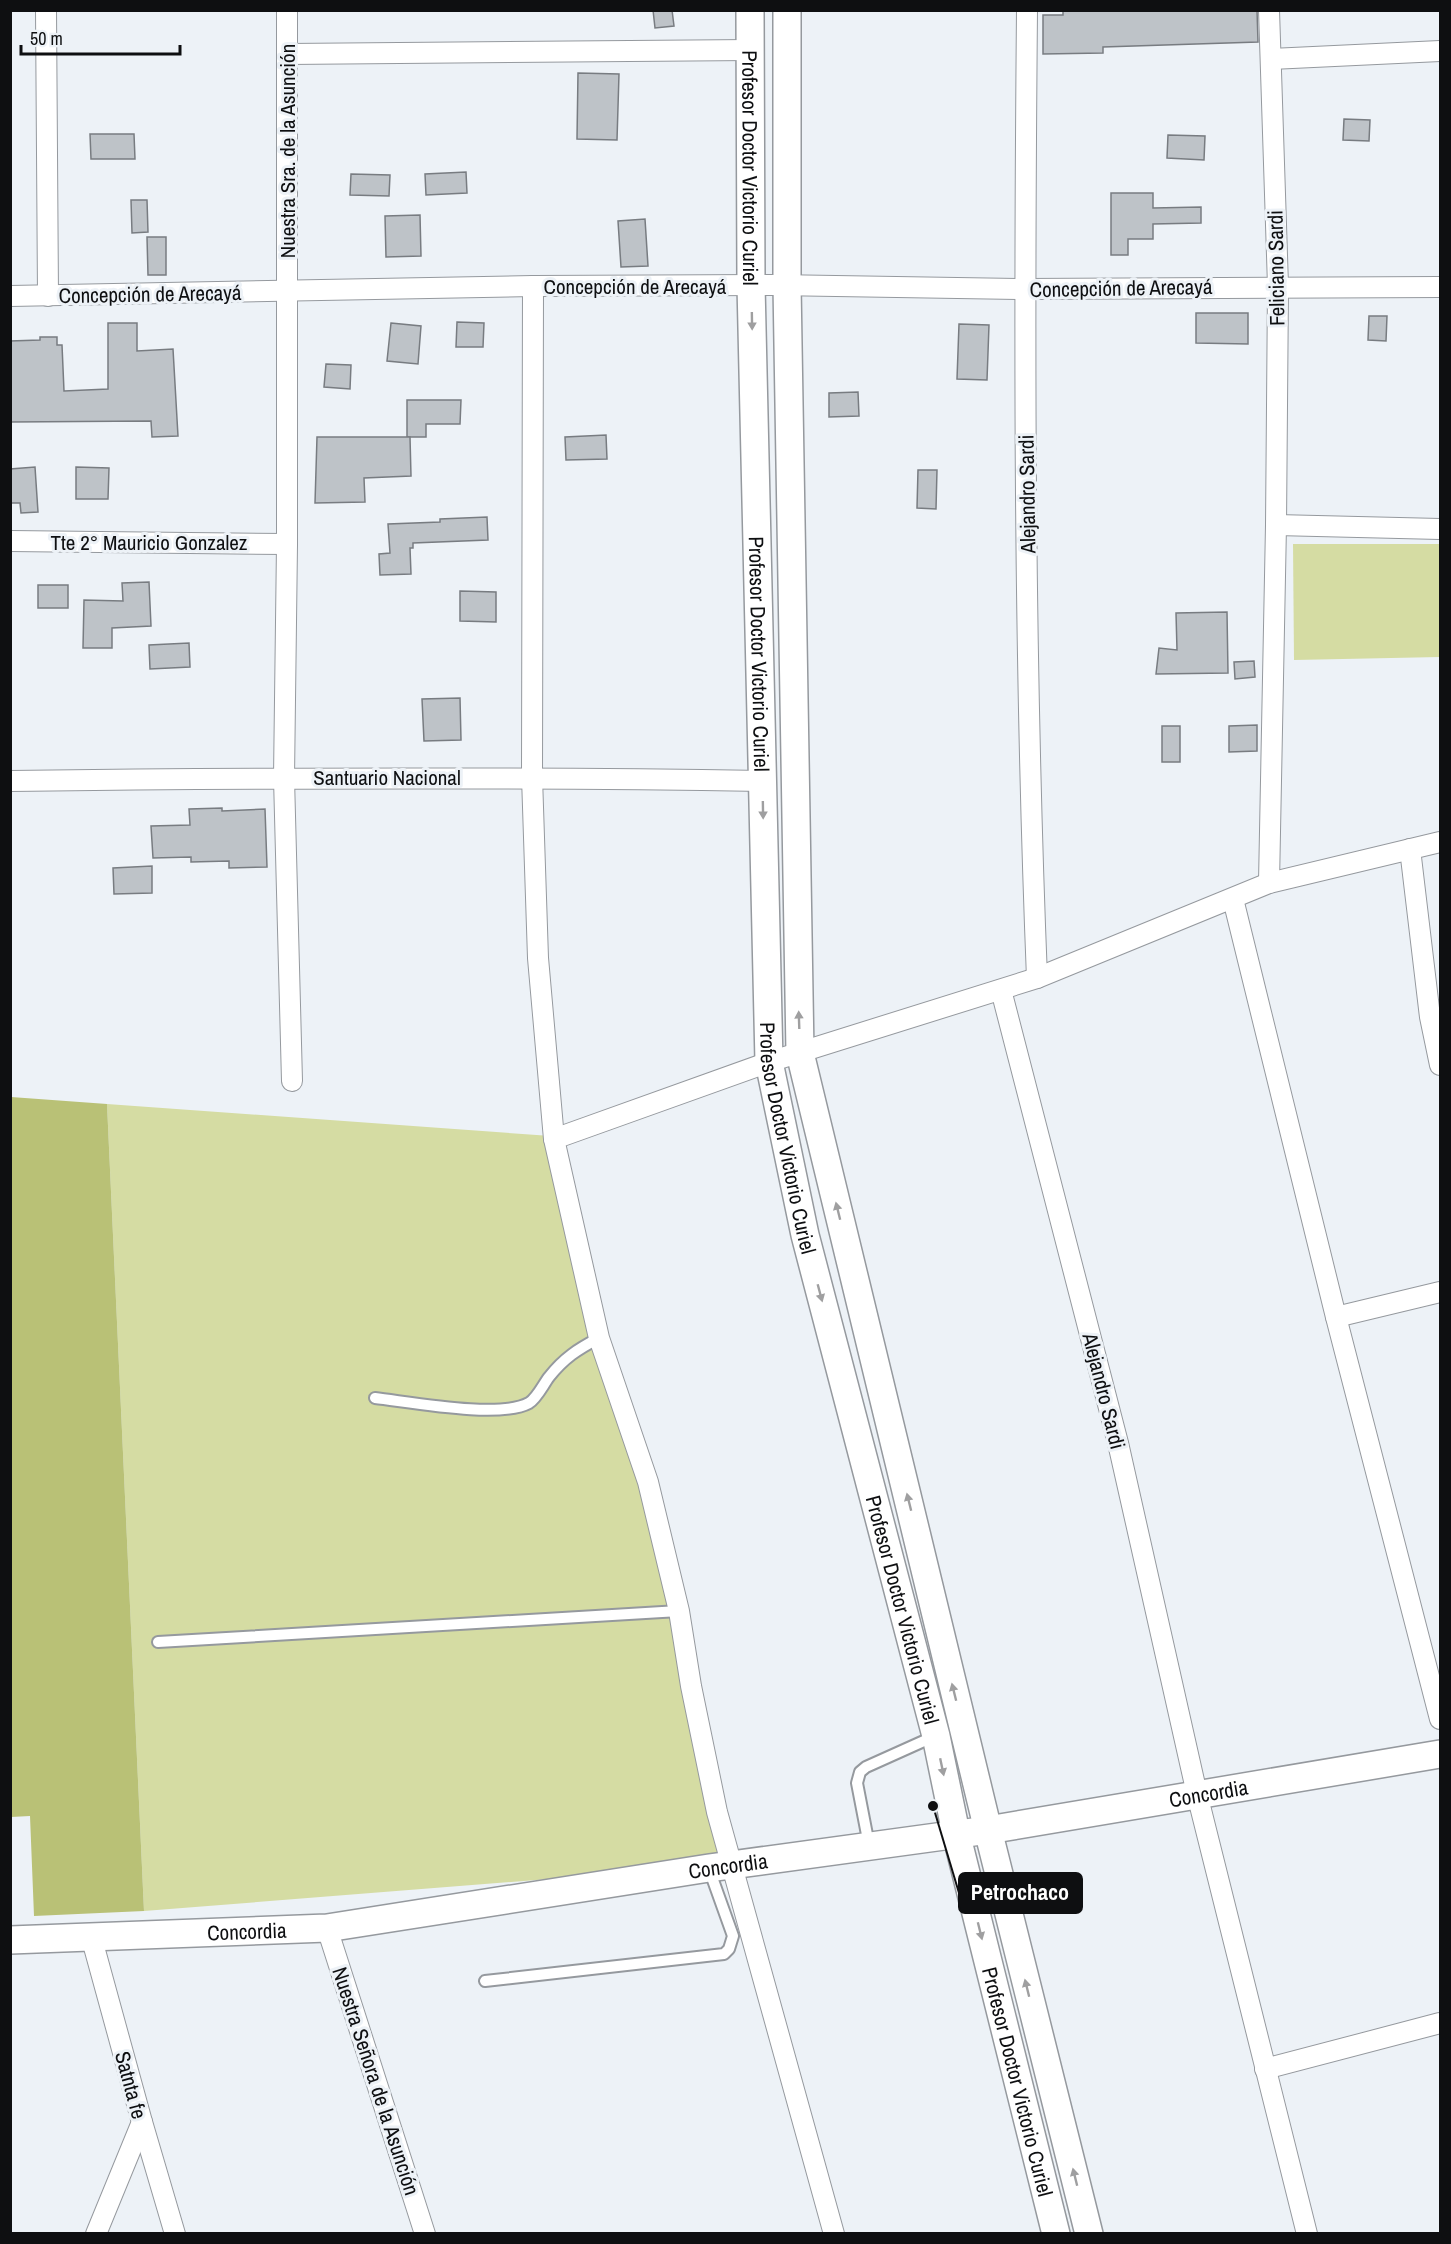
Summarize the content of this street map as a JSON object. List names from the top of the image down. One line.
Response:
{"streets":{"main road":["Profesor Doctor Victorio Curiel","Concordia"],"street":["Nuestra Sra. de la Asunción","Feliciano Sardi","Concepción de Arecayá","Alejandro Sardi","Tte 2° Mauricio Gonzalez","Santuario Nacional","Nuestra Señora de la Asunción","Satnta fe"]},"crossings":[["Nuestra Sra. de la Asunción","Concepción de Arecayá"],["Nuestra Sra. de la Asunción","Tte 2° Mauricio Gonzalez"],["Nuestra Sra. de la Asunción","Santuario Nacional"],["Profesor Doctor Victorio Curiel","Concepción de Arecayá"],["Profesor Doctor Victorio Curiel","Santuario Nacional"],["Profesor Doctor Victorio Curiel","Concordia"],["Feliciano Sardi","Concepción de Arecayá"],["Concepción de Arecayá","Alejandro Sardi"],["Alejandro Sardi","Concordia"],["Concordia","Nuestra Señora de la Asunción"],["Concordia","Satnta fe"]],"places":["Petrochaco"],"scale_bar":"50 m"}
